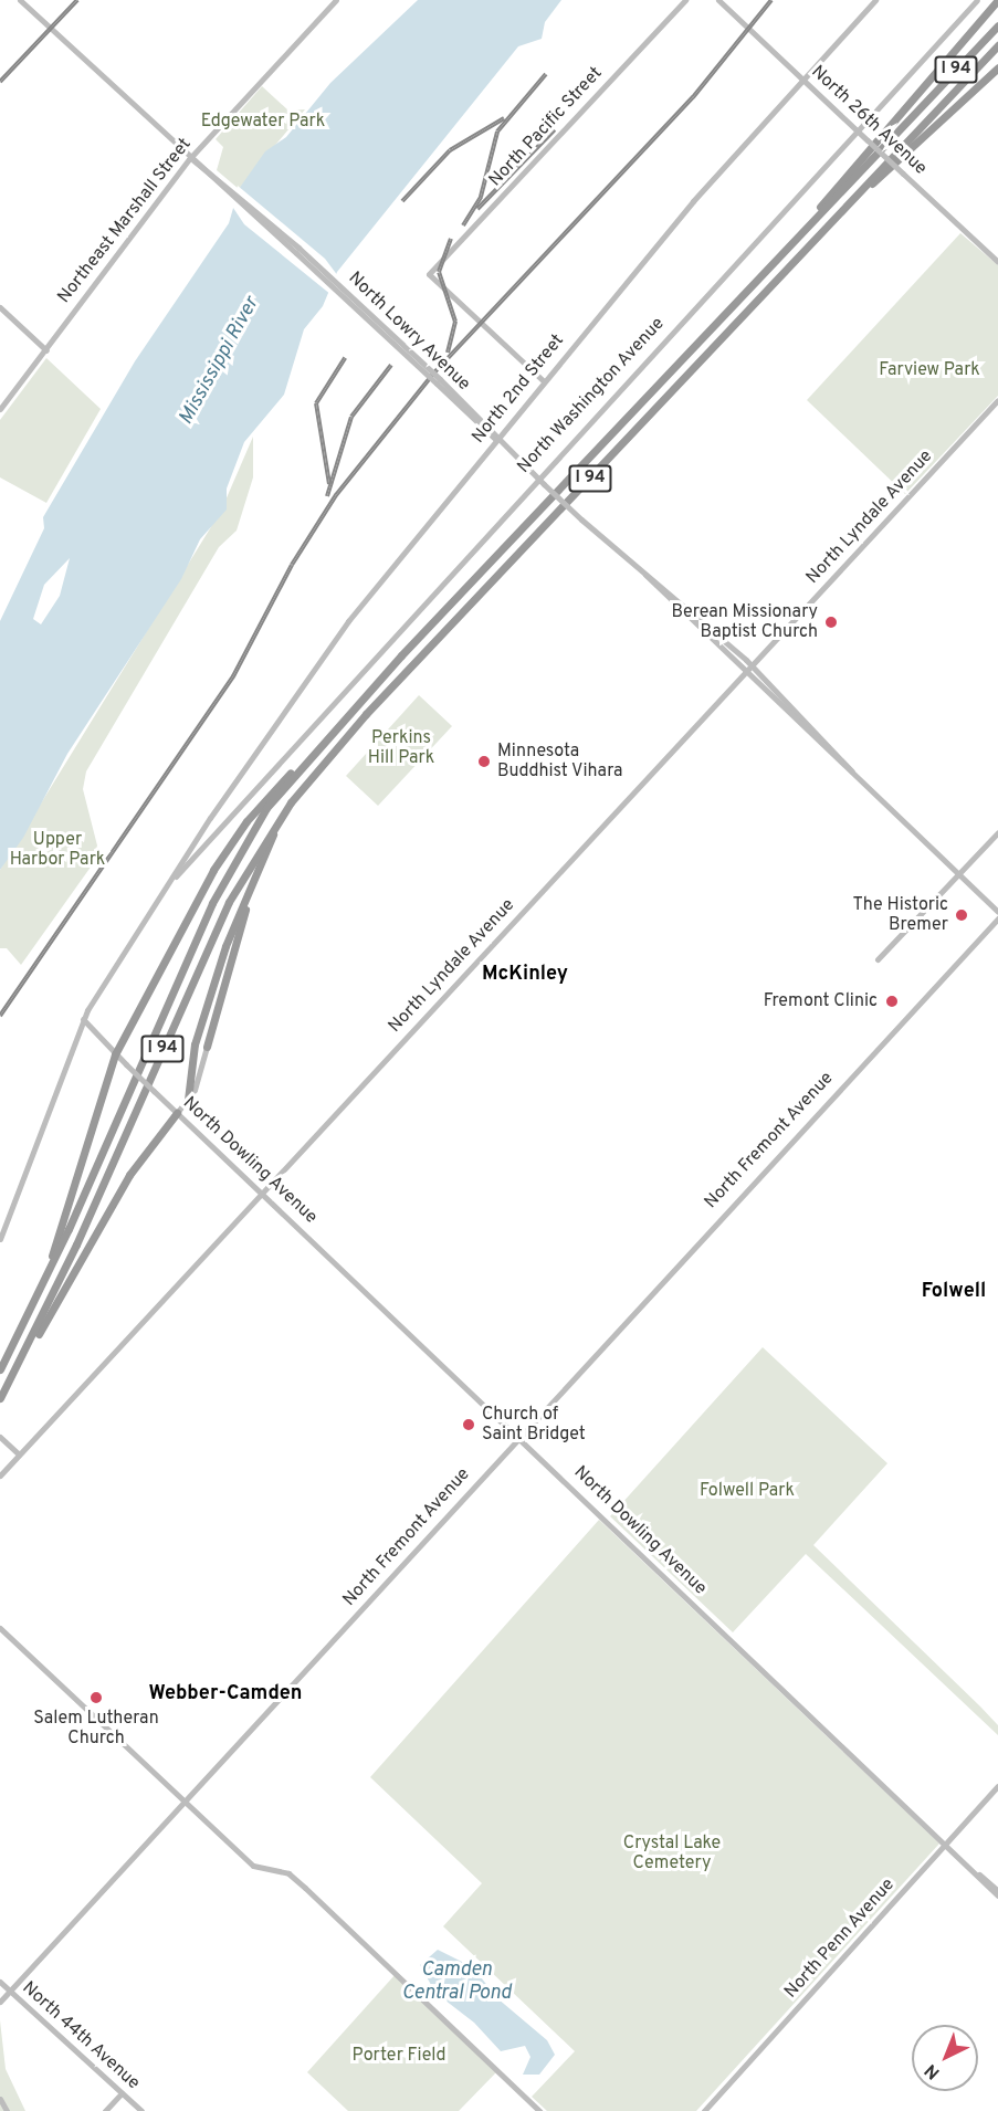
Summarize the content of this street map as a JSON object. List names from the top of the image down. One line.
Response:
{"streets":{"highway":["I 94"],"street":["North 26th Avenue","North Pacific Street","Northeast Marshall Street","North Lowry Avenue","North 2nd Street","North Washington Avenue","North Lyndale Avenue","North Fremont Avenue","North Dowling Avenue","North Penn Avenue","North 44th Avenue"]},"crossings":[["North 26th Avenue","North 2nd Street"],["North 26th Avenue","North Washington Avenue"],["North Pacific Street","North 2nd Street"],["Northeast Marshall Street","North Lowry Avenue"],["North Lowry Avenue","North 2nd Street"],["North Lowry Avenue","North Washington Avenue"],["North Lowry Avenue","North Lyndale Avenue"],["North 2nd Street","North Washington Avenue"],["North Washington Avenue","North Dowling Avenue"],["North Lyndale Avenue","North Dowling Avenue"],["North Fremont Avenue","North Dowling Avenue"],["North Fremont Avenue","North 44th Avenue"],["North Dowling Avenue","North Penn Avenue"]],"districts":["McKinley","Folwell","Webber-Camden"],"water":["Mississippi River","Camden Central Pond"],"parks":["Edgewater Park","Farview Park","Perkins Hill Park","Upper Harbor Park","Folwell Park","Crystal Lake Cemetery","Porter Field"],"places":["Berean Missionary Baptist Church","Minnesota Buddhist Vihara","The Historic Bremer","Fremont Clinic","Church of Saint Bridget","Salem Lutheran Church"],"north":"bottom left"}
